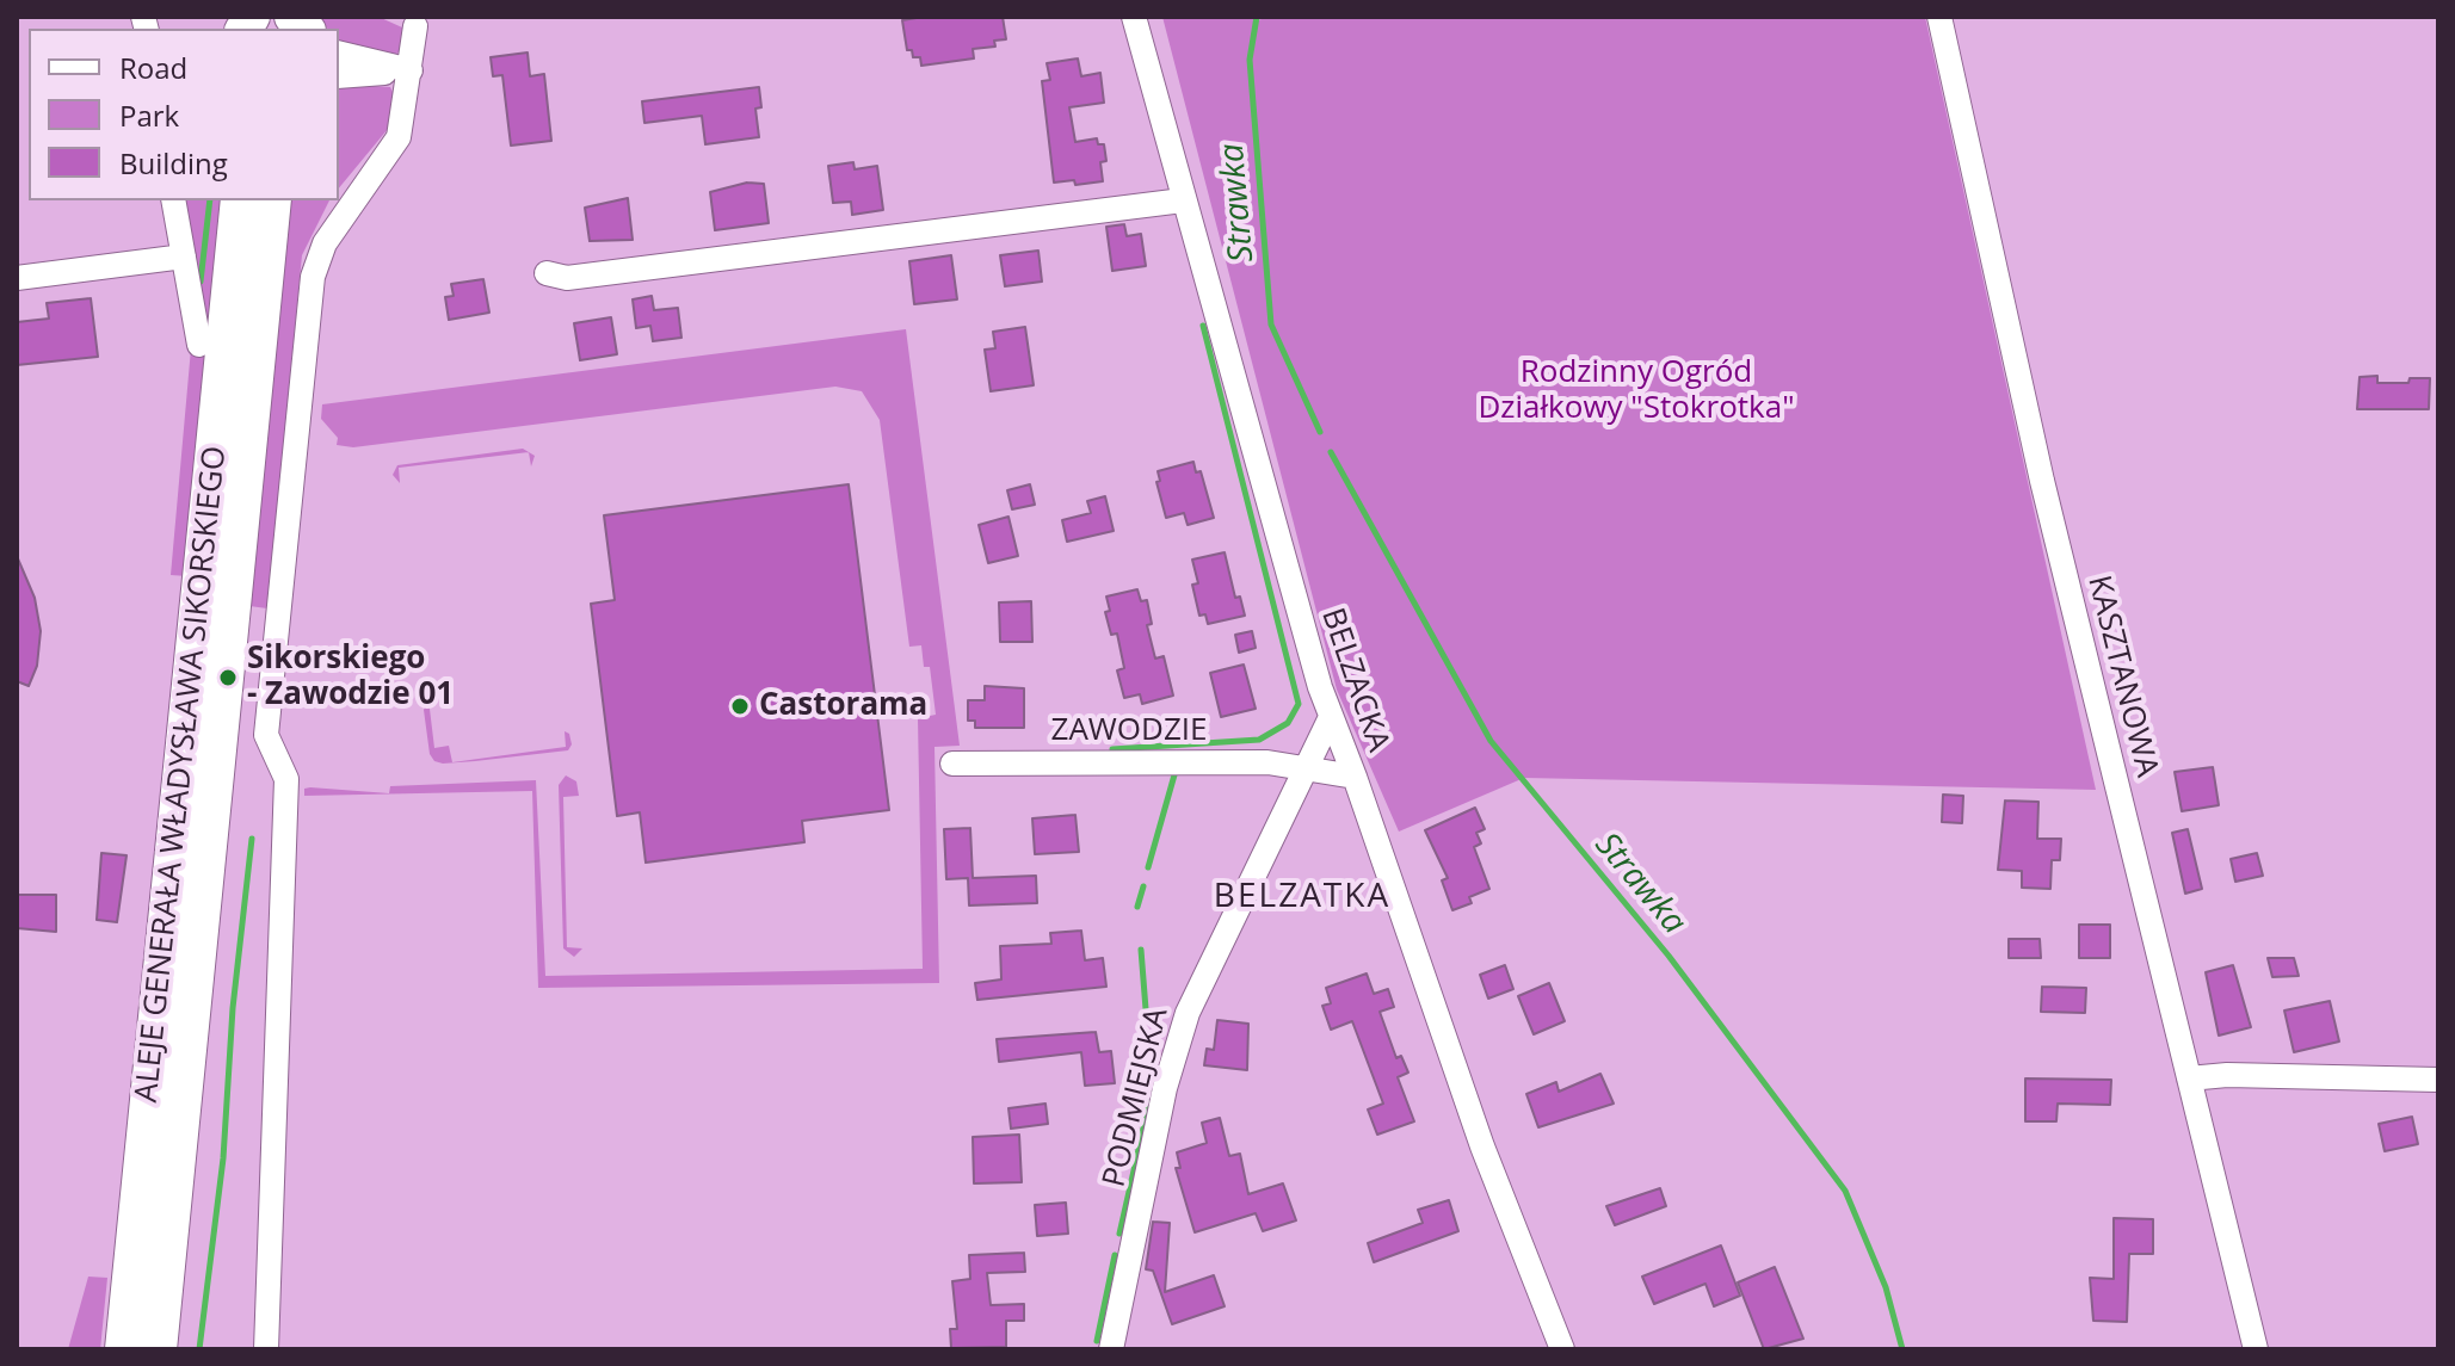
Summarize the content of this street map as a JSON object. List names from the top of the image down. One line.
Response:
{"streets":{"main road":["ALEJE GENERAŁA WŁADYSŁAWA SIKORSKIEGO"],"street":["KASZTANOWA","BELZACKA","ZAWODZIE","PODMIEJSKA"]},"crossings":[["BELZACKA","ZAWODZIE"],["BELZACKA","PODMIEJSKA"],["ZAWODZIE","PODMIEJSKA"]],"districts":["BELZATKA"],"water":["Strawka"],"parks":["Rodzinny Ogród Działkowy \"Stokrotka\""],"places":["Sikorskiego - Zawodzie 01","Castorama"],"legend":["Road","Park","Building"]}
